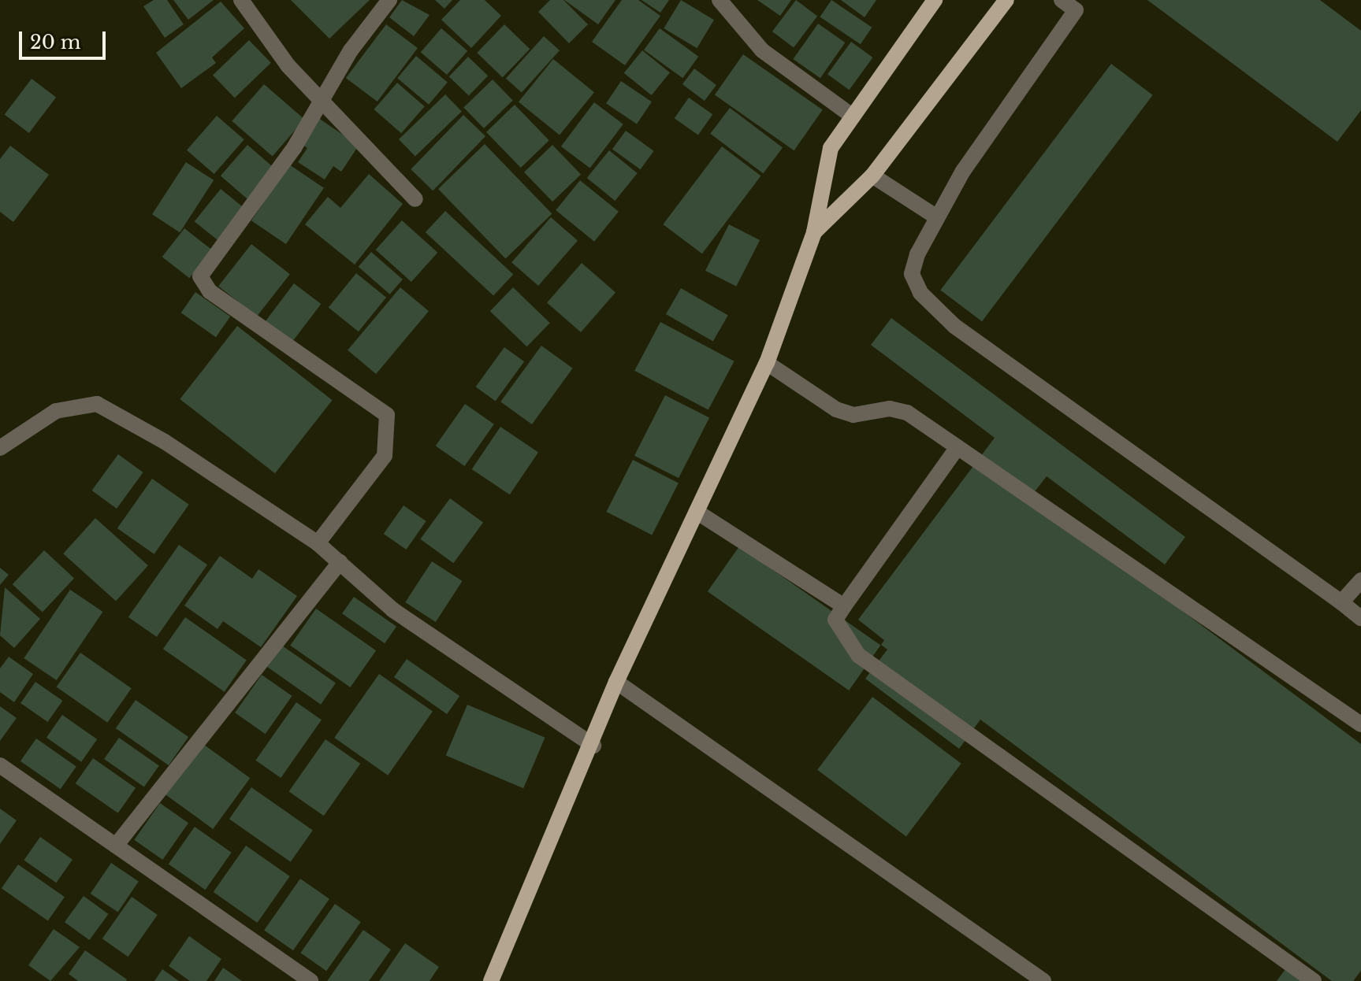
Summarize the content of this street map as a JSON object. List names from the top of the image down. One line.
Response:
{"scale_bar":"20 m"}
